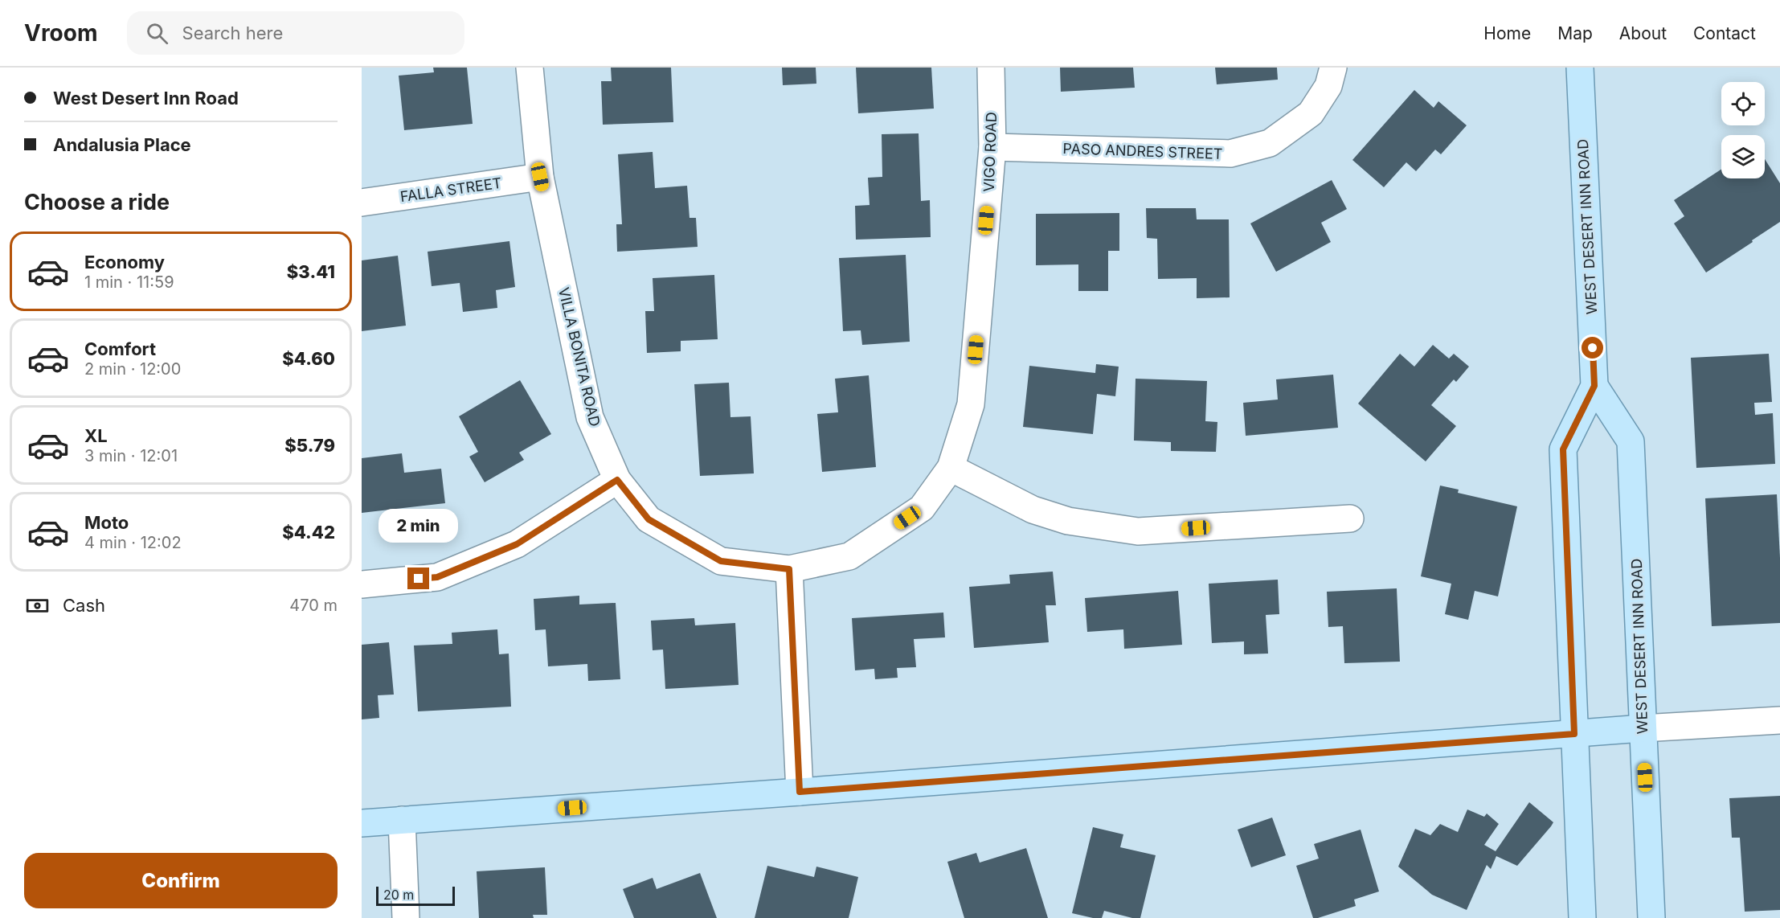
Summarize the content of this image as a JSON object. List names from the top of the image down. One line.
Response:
{"streets":{"main road":["WEST DESERT INN ROAD"],"street":["PASO ANDRES STREET","VIGO ROAD","FALLA STREET","VILLA BONITA ROAD"]},"crossings":[["PASO ANDRES STREET","VIGO ROAD"],["VIGO ROAD","VILLA BONITA ROAD"],["FALLA STREET","VILLA BONITA ROAD"]],"scale_bar":"20 m","page":{"header":"Vroom","search":"Search here","nav":["Home","Map","About","Contact"],"banner":["West Desert Inn Road","Andalusia Place"],"heading":"Choose a ride","list":[{"name":"Economy","note":"1 min · 11:59","value":"$3.41"},{"name":"Comfort","note":"2 min · 12:00","value":"$4.60"},{"name":"XL","note":"3 min · 12:01","value":"$5.79"},{"name":"Moto","note":"4 min · 12:02","value":"$4.42"}],"bubble":"2 min","pay":["Cash","470 m"],"buttons":"Confirm","scale":"20 m"}}
